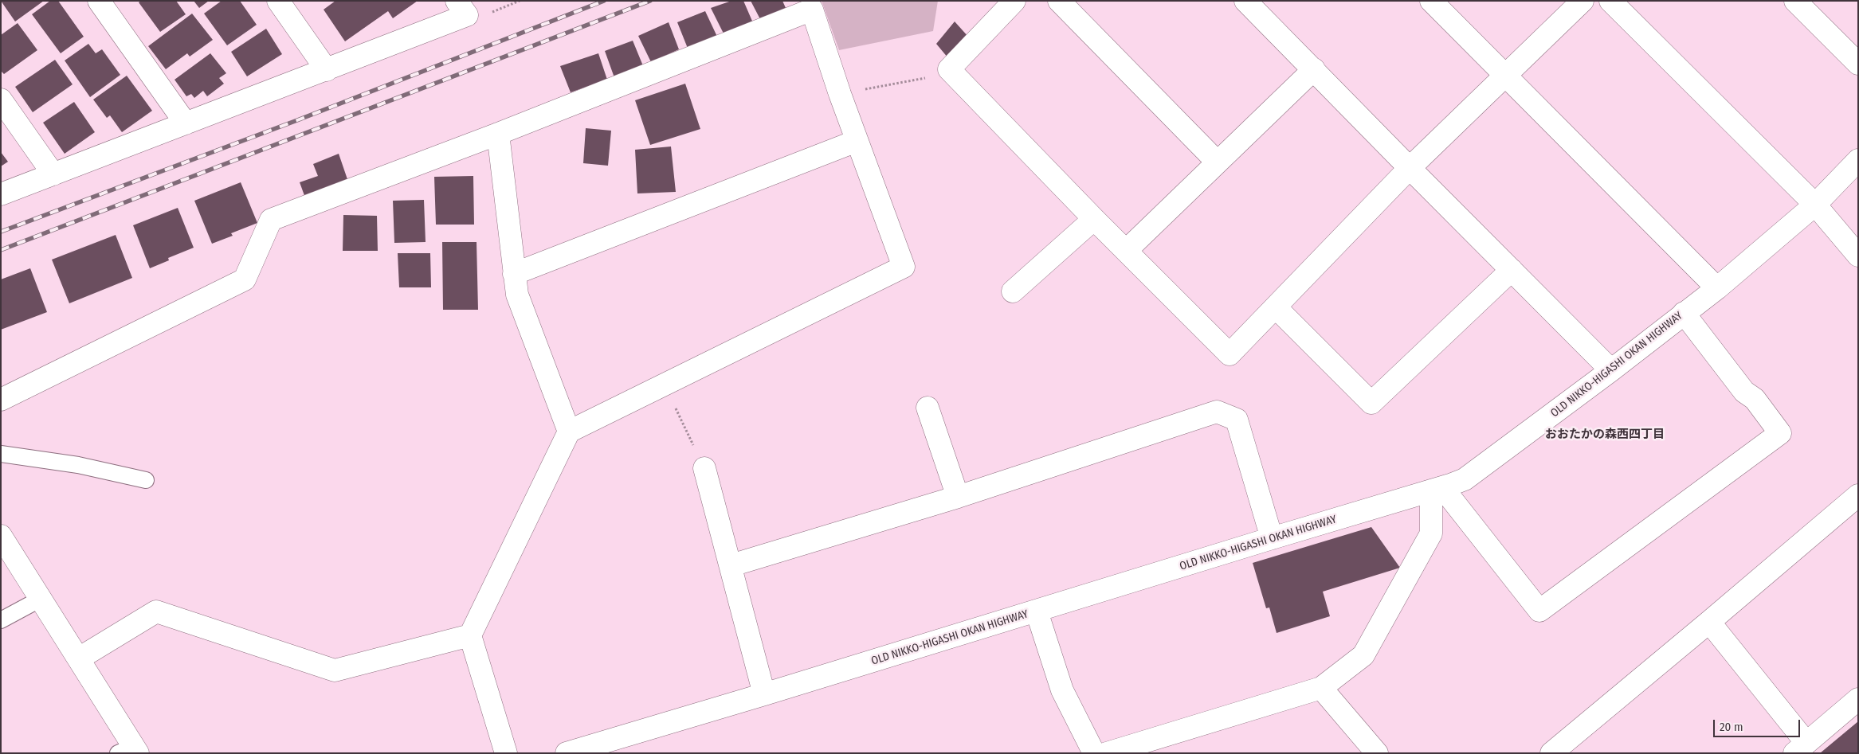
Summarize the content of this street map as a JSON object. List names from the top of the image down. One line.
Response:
{"streets":{"street":["OLD NIKKO-HIGASHI OKAN HIGHWAY"]},"districts":["おおたかの森西四丁目"],"scale_bar":"20 m"}
